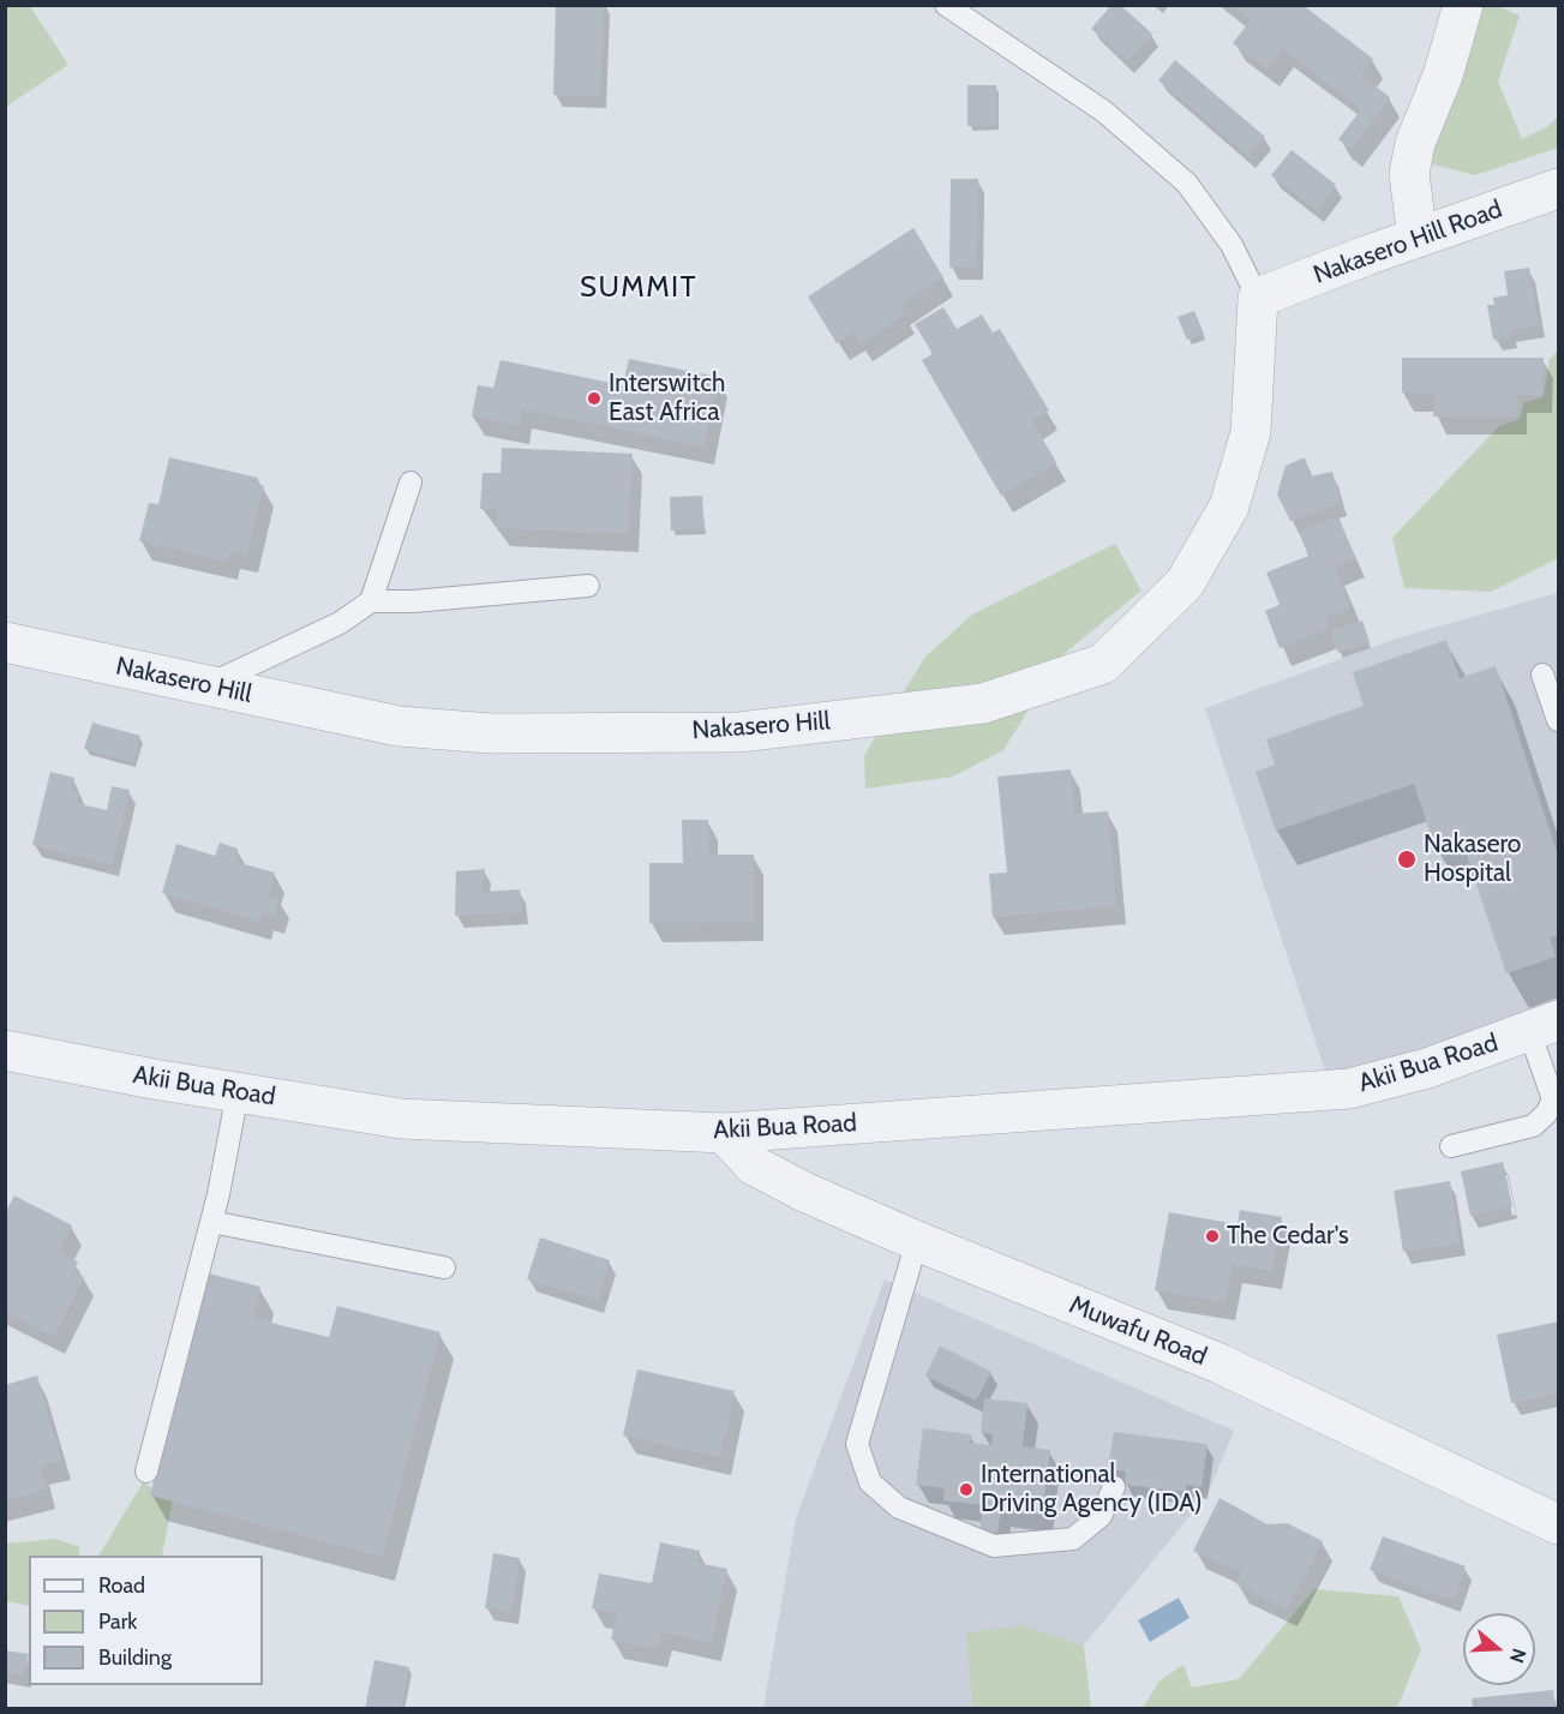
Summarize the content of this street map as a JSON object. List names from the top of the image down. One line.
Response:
{"streets":{"street":["Nakasero Hill Road","Nakasero Hill","Akii Bua Road","Muwafu Road"]},"crossings":[["Nakasero Hill Road","Nakasero Hill"],["Akii Bua Road","Muwafu Road"]],"districts":["SUMMIT"],"places":["Interswitch East Africa","Nakasero Hospital","The Cedar's","International Driving Agency (IDA)"],"legend":["Road","Park","Building"],"north":"right"}
